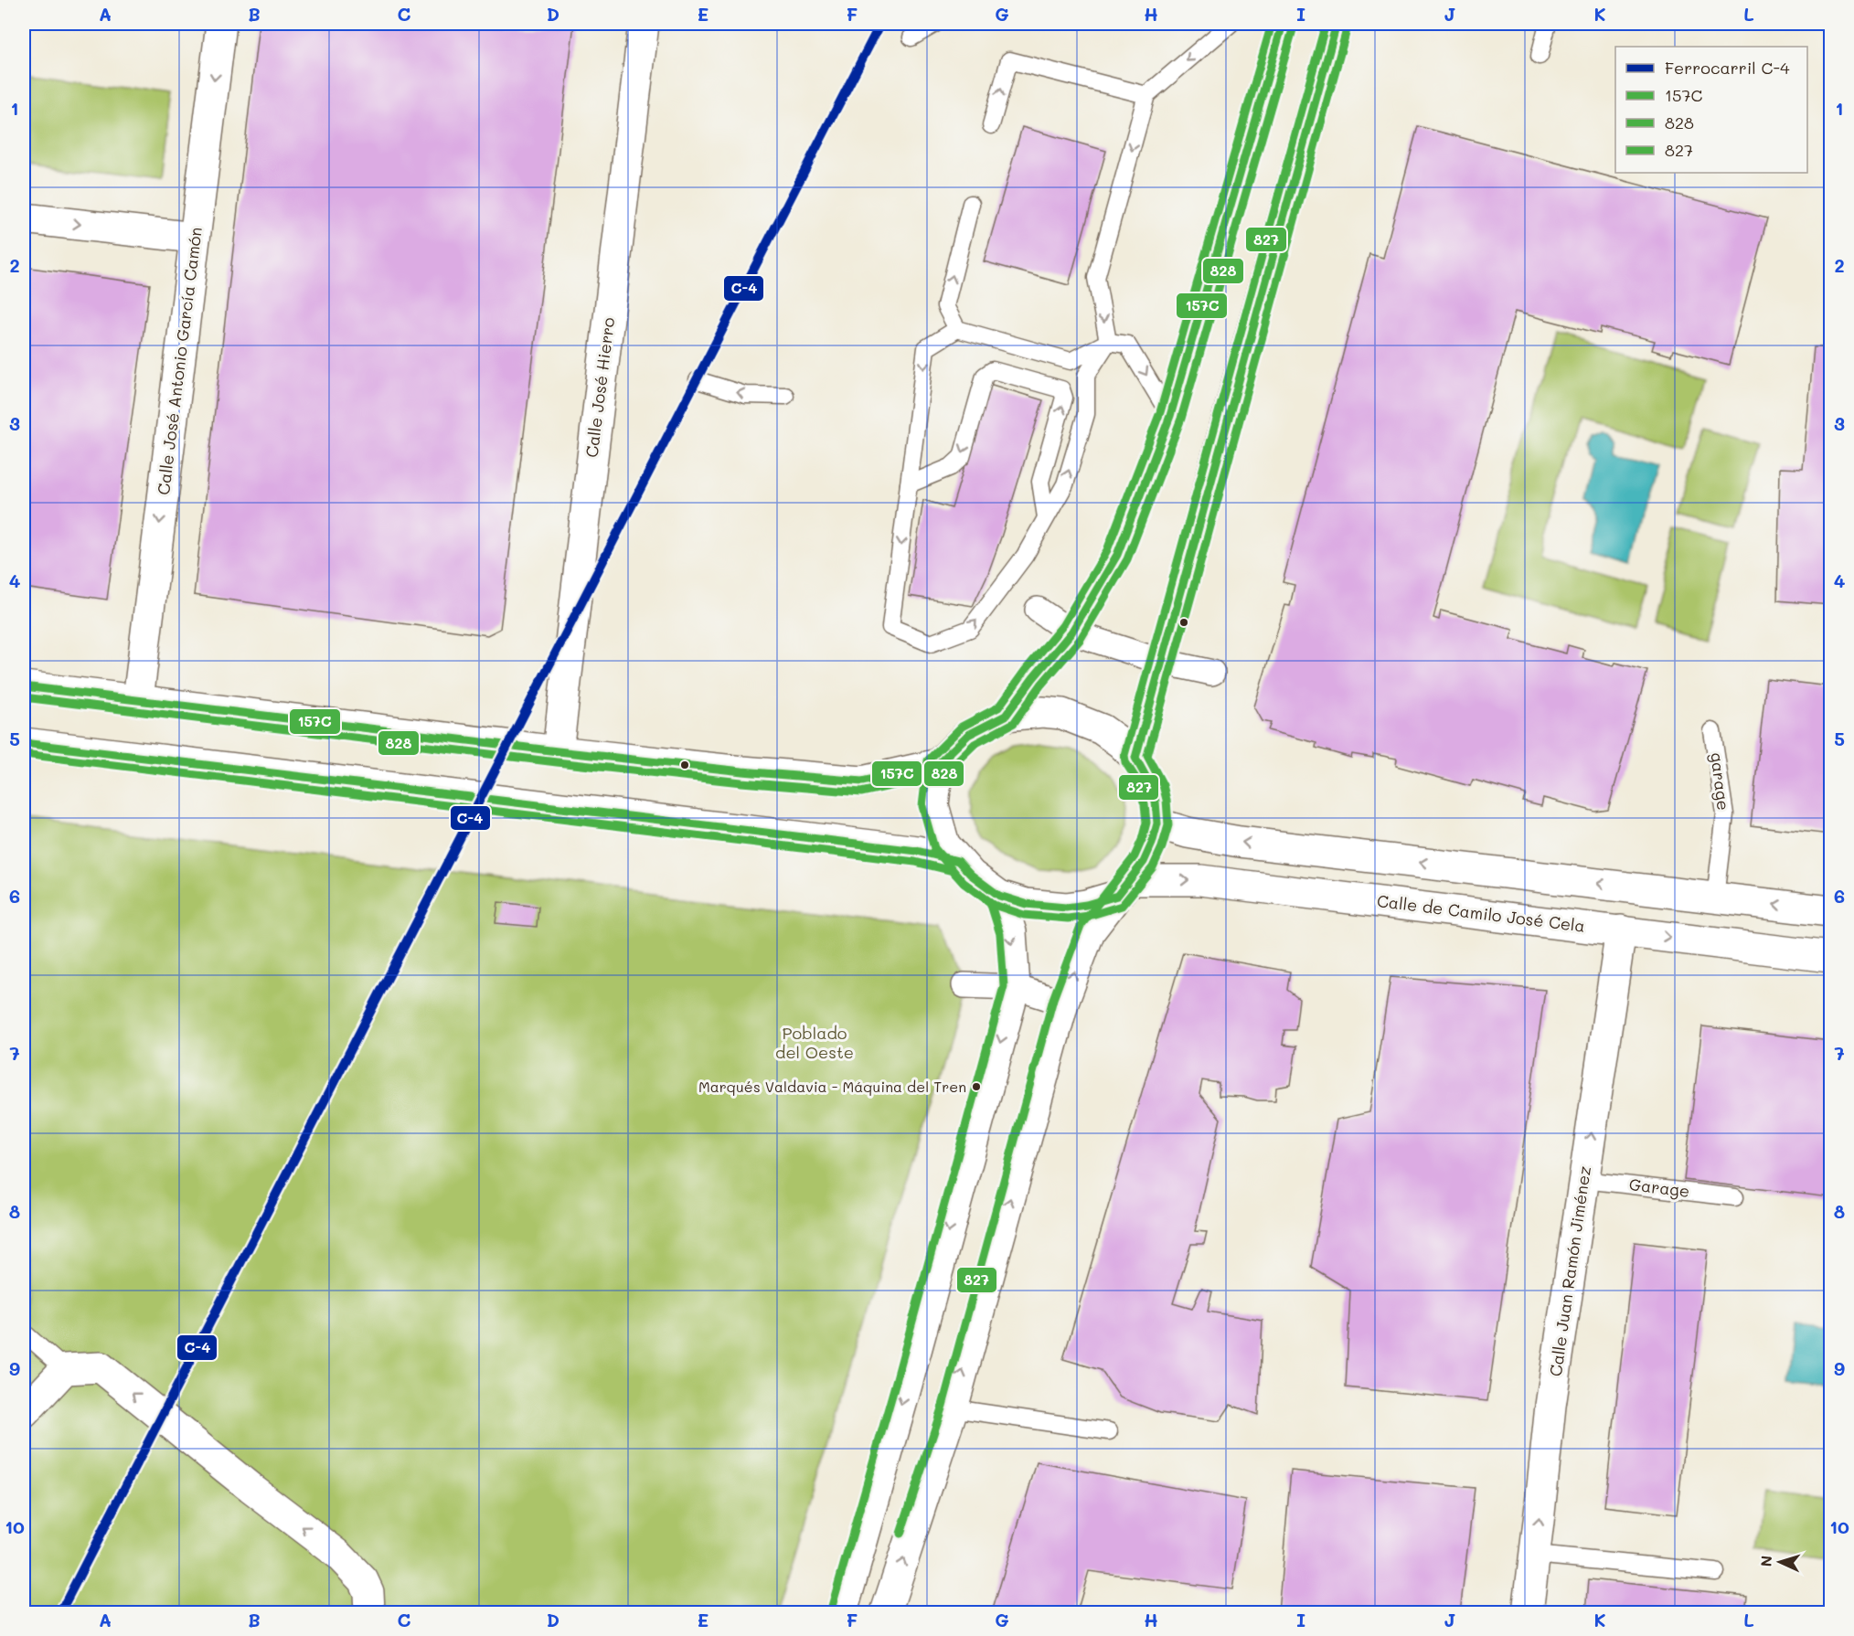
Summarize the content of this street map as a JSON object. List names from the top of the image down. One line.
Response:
{"streets":{"street":["Calle José Antonio García Camón","Calle José Hierro","Calle de Camilo José Cela","Calle Juan Ramón Jiménez"],"lane":["garage","Garage"]},"crossings":[["Calle de Camilo José Cela","Calle Juan Ramón Jiménez"],["Garage","Calle Juan Ramón Jiménez"]],"one_way":["Calle José Antonio García Camón","Calle Juan Ramón Jiménez"],"parks":["Poblado del Oeste"],"places":["Marqués Valdavia - Máquina del Tren"],"lines":["rail line C-4","transit line 157C","transit line 827","transit line 828"],"legend":["Ferrocarril C-4","157C","828","827"],"north":"left","grid":{"columns":["A","B","C","D","E","F","G","H","I","J","K","L"],"rows":["1","2","3","4","5","6","7","8","9","10"]}}
